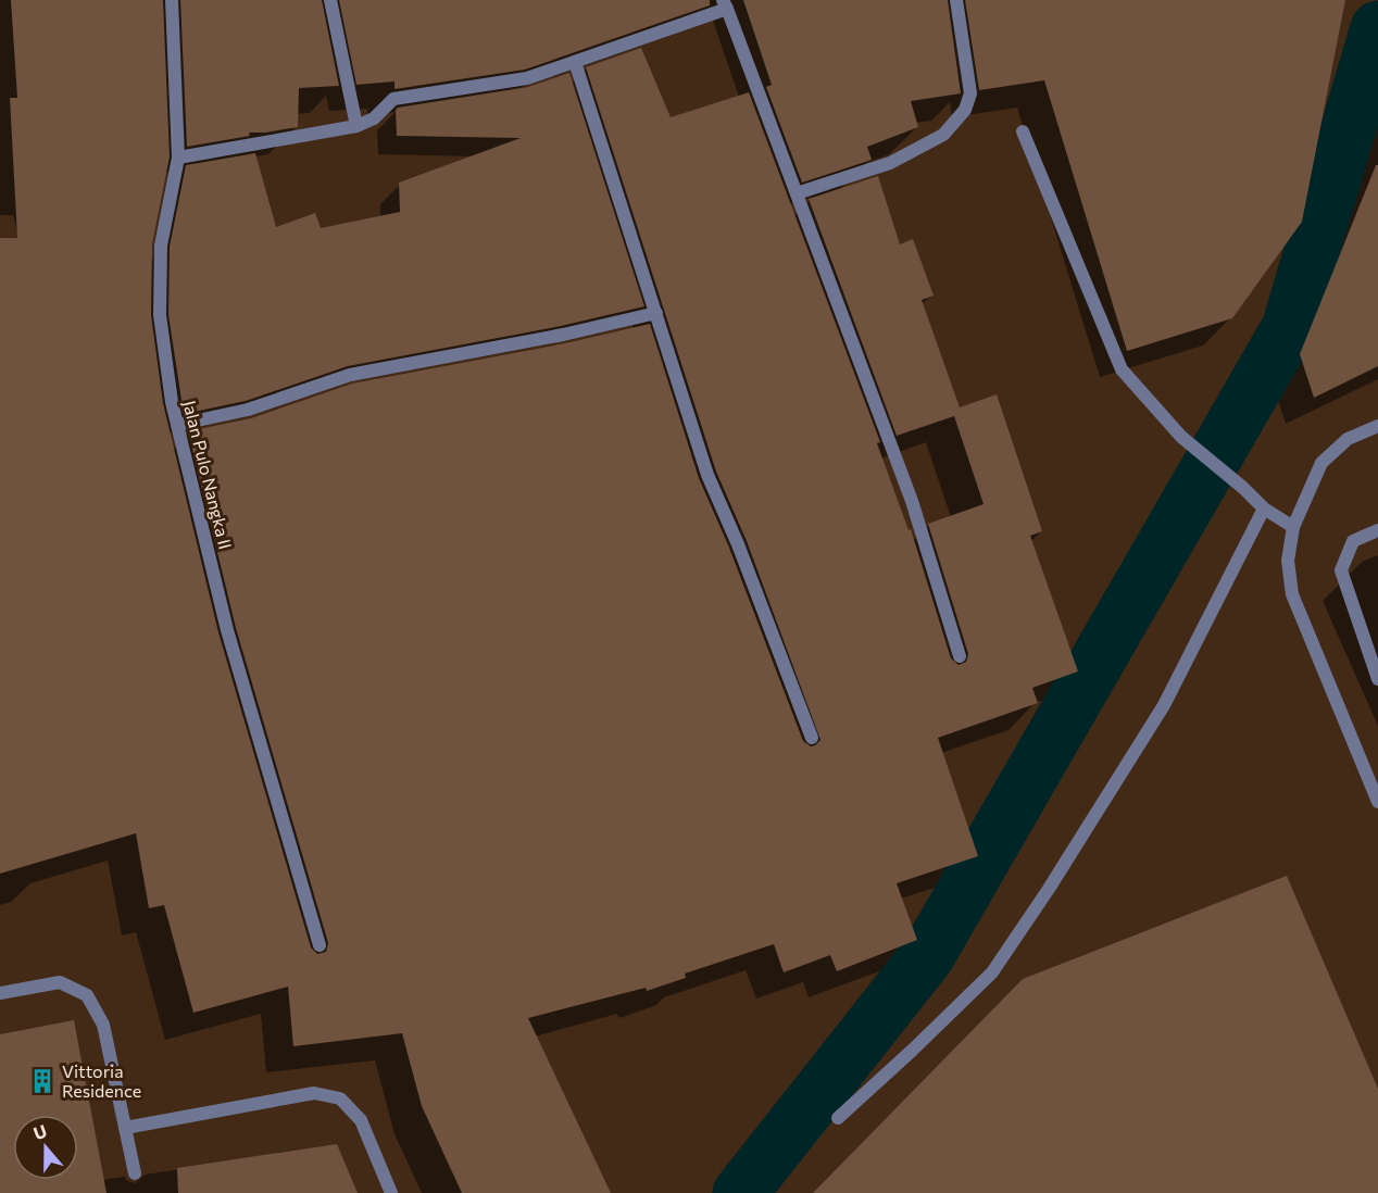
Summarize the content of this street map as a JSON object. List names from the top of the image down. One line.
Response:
{"streets":{"street":["Jalan Pulo Nangka II"]},"places":{"building":["Vittoria Residence"]},"north":"top"}
